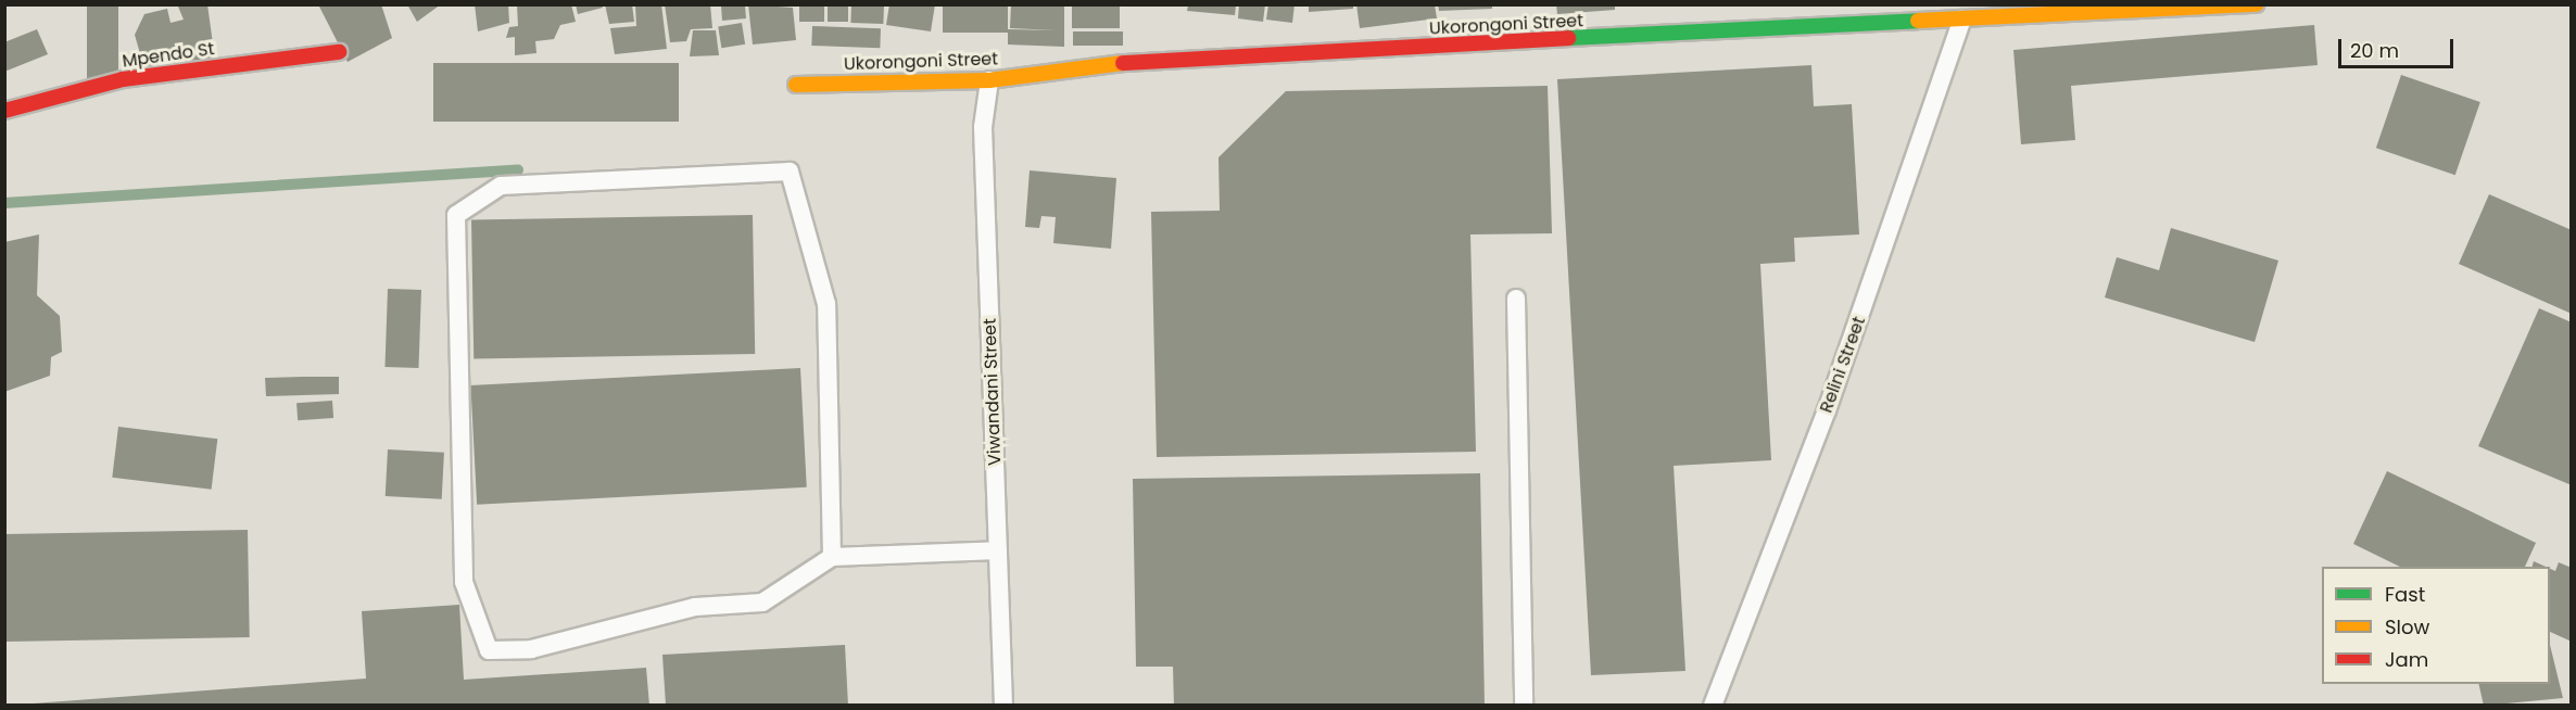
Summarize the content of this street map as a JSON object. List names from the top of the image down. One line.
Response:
{"streets":{"street":["Ukorongoni Street","Mpendo St"],"lane":["Relini Street","Viwandani Street"]},"crossings":[["Ukorongoni Street","Relini Street"],["Ukorongoni Street","Viwandani Street"]],"legend":["Fast","Slow","Jam"],"scale_bar":"20 m"}
